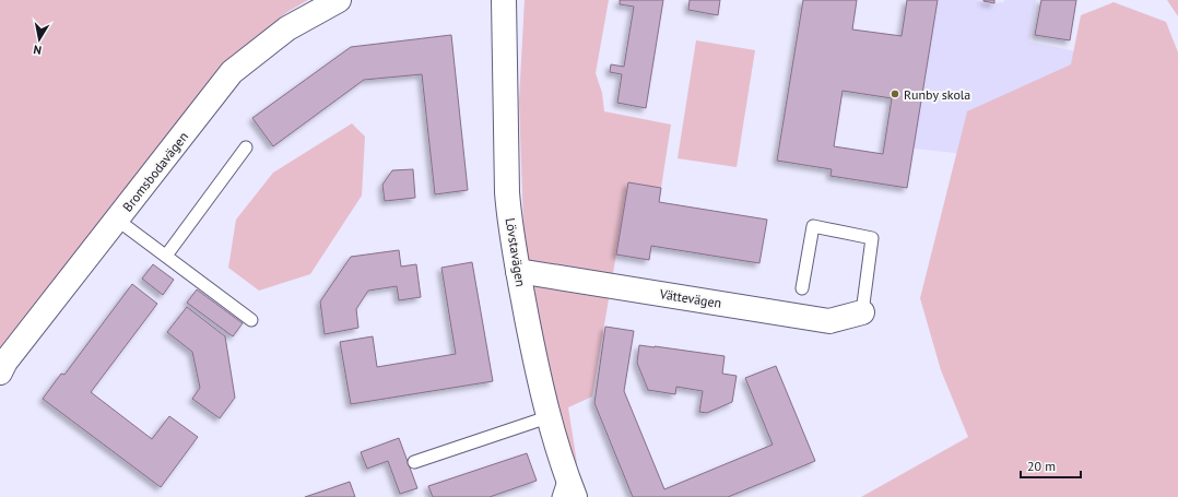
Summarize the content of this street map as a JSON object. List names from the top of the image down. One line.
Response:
{"streets":{"street":["Bromsbodavägen","Lövstavägen","Vättevägen"]},"crossings":[["Lövstavägen","Vättevägen"]],"places":["Runby skola"],"scale_bar":"20 m","north":"bottom"}
